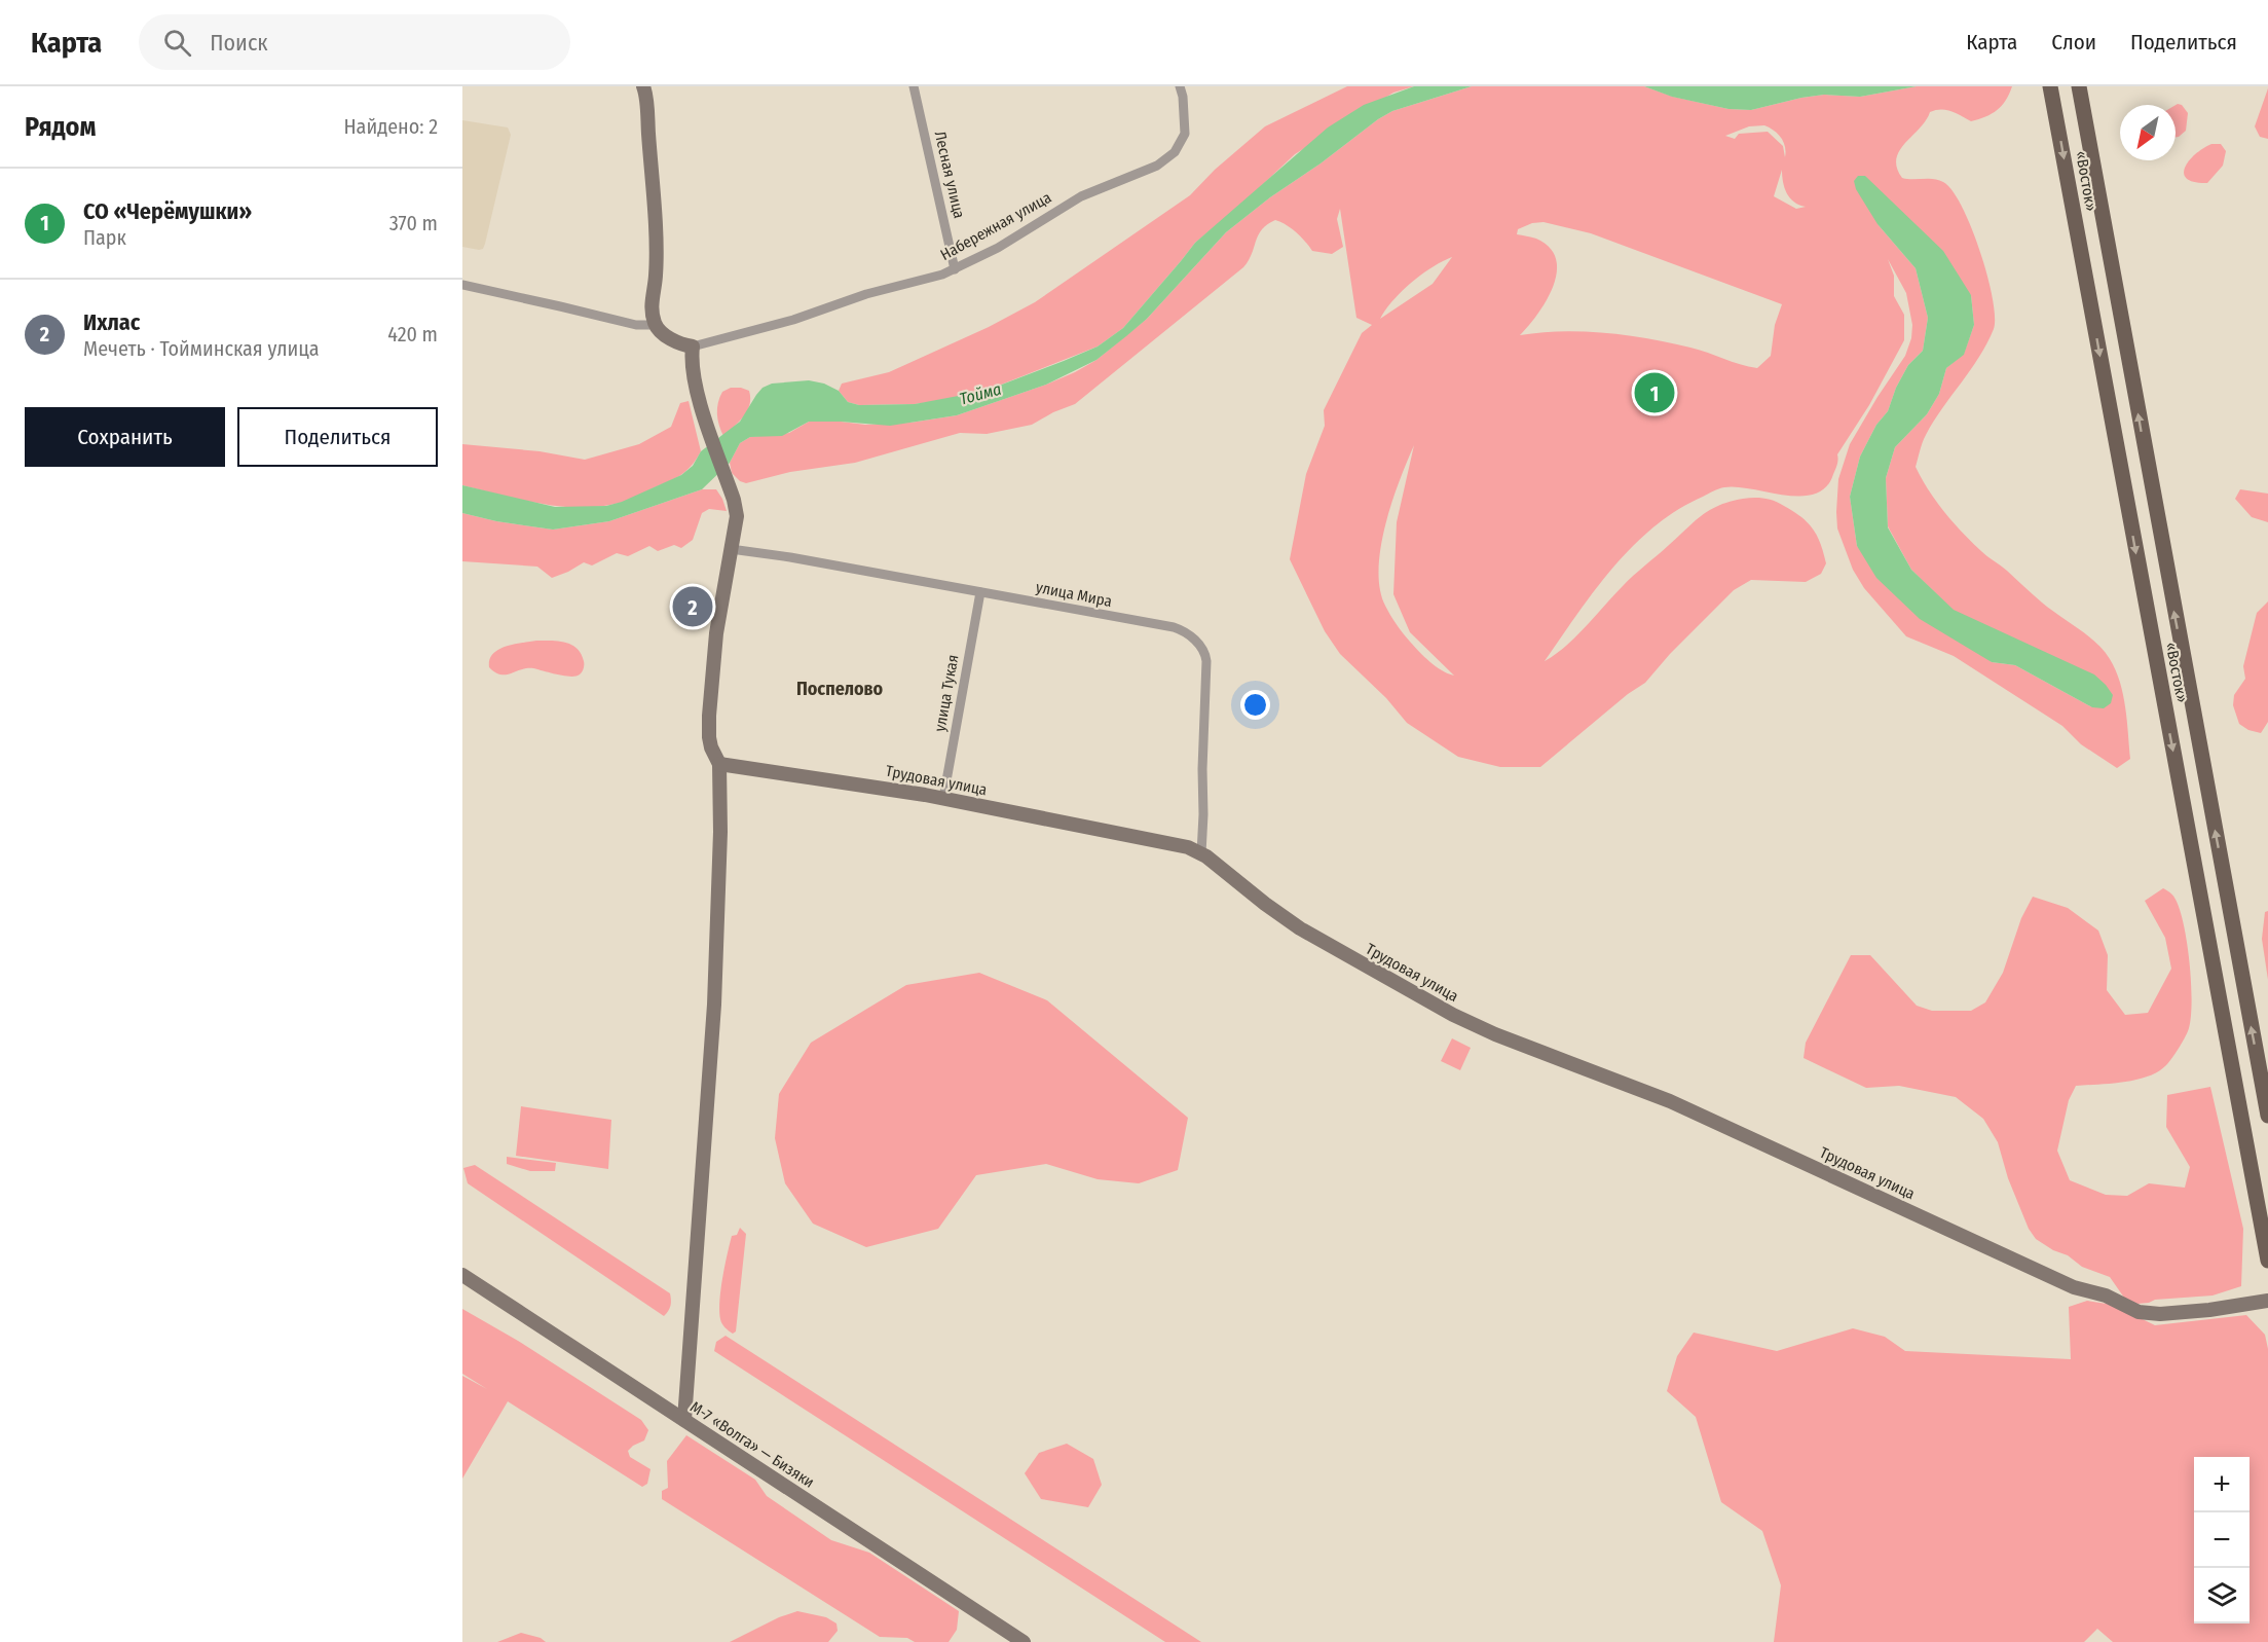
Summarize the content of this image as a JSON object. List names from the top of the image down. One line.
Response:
{"streets":{"main road":["«Восток»"],"street":["Лесная улица","Набережная улица","улица Мира","улица Тукая","Трудовая улица","М-7 «Волга» — Бизяки"]},"crossings":[["Лесная улица","Набережная улица"],["улица Мира","улица Тукая"],["улица Мира","Трудовая улица"],["улица Тукая","Трудовая улица"]],"districts":["Поспелово"],"water":["Тойма"],"north":"bottom left","page":{"header":"Карта","search":"Поиск","nav":["Карта","Слои","Поделиться"],"heading":["Рядом","Найдено: 2"],"list":[{"mark":"1","name":"СО «Черёмушки»","note":"Парк","value":"370 m"},{"mark":"2","name":"Ихлас","note":"Мечеть · Тойминская улица","value":"420 m"}],"pins":["1","2"],"buttons":["Сохранить","Поделиться"],"map_buttons":["+","−"]}}
